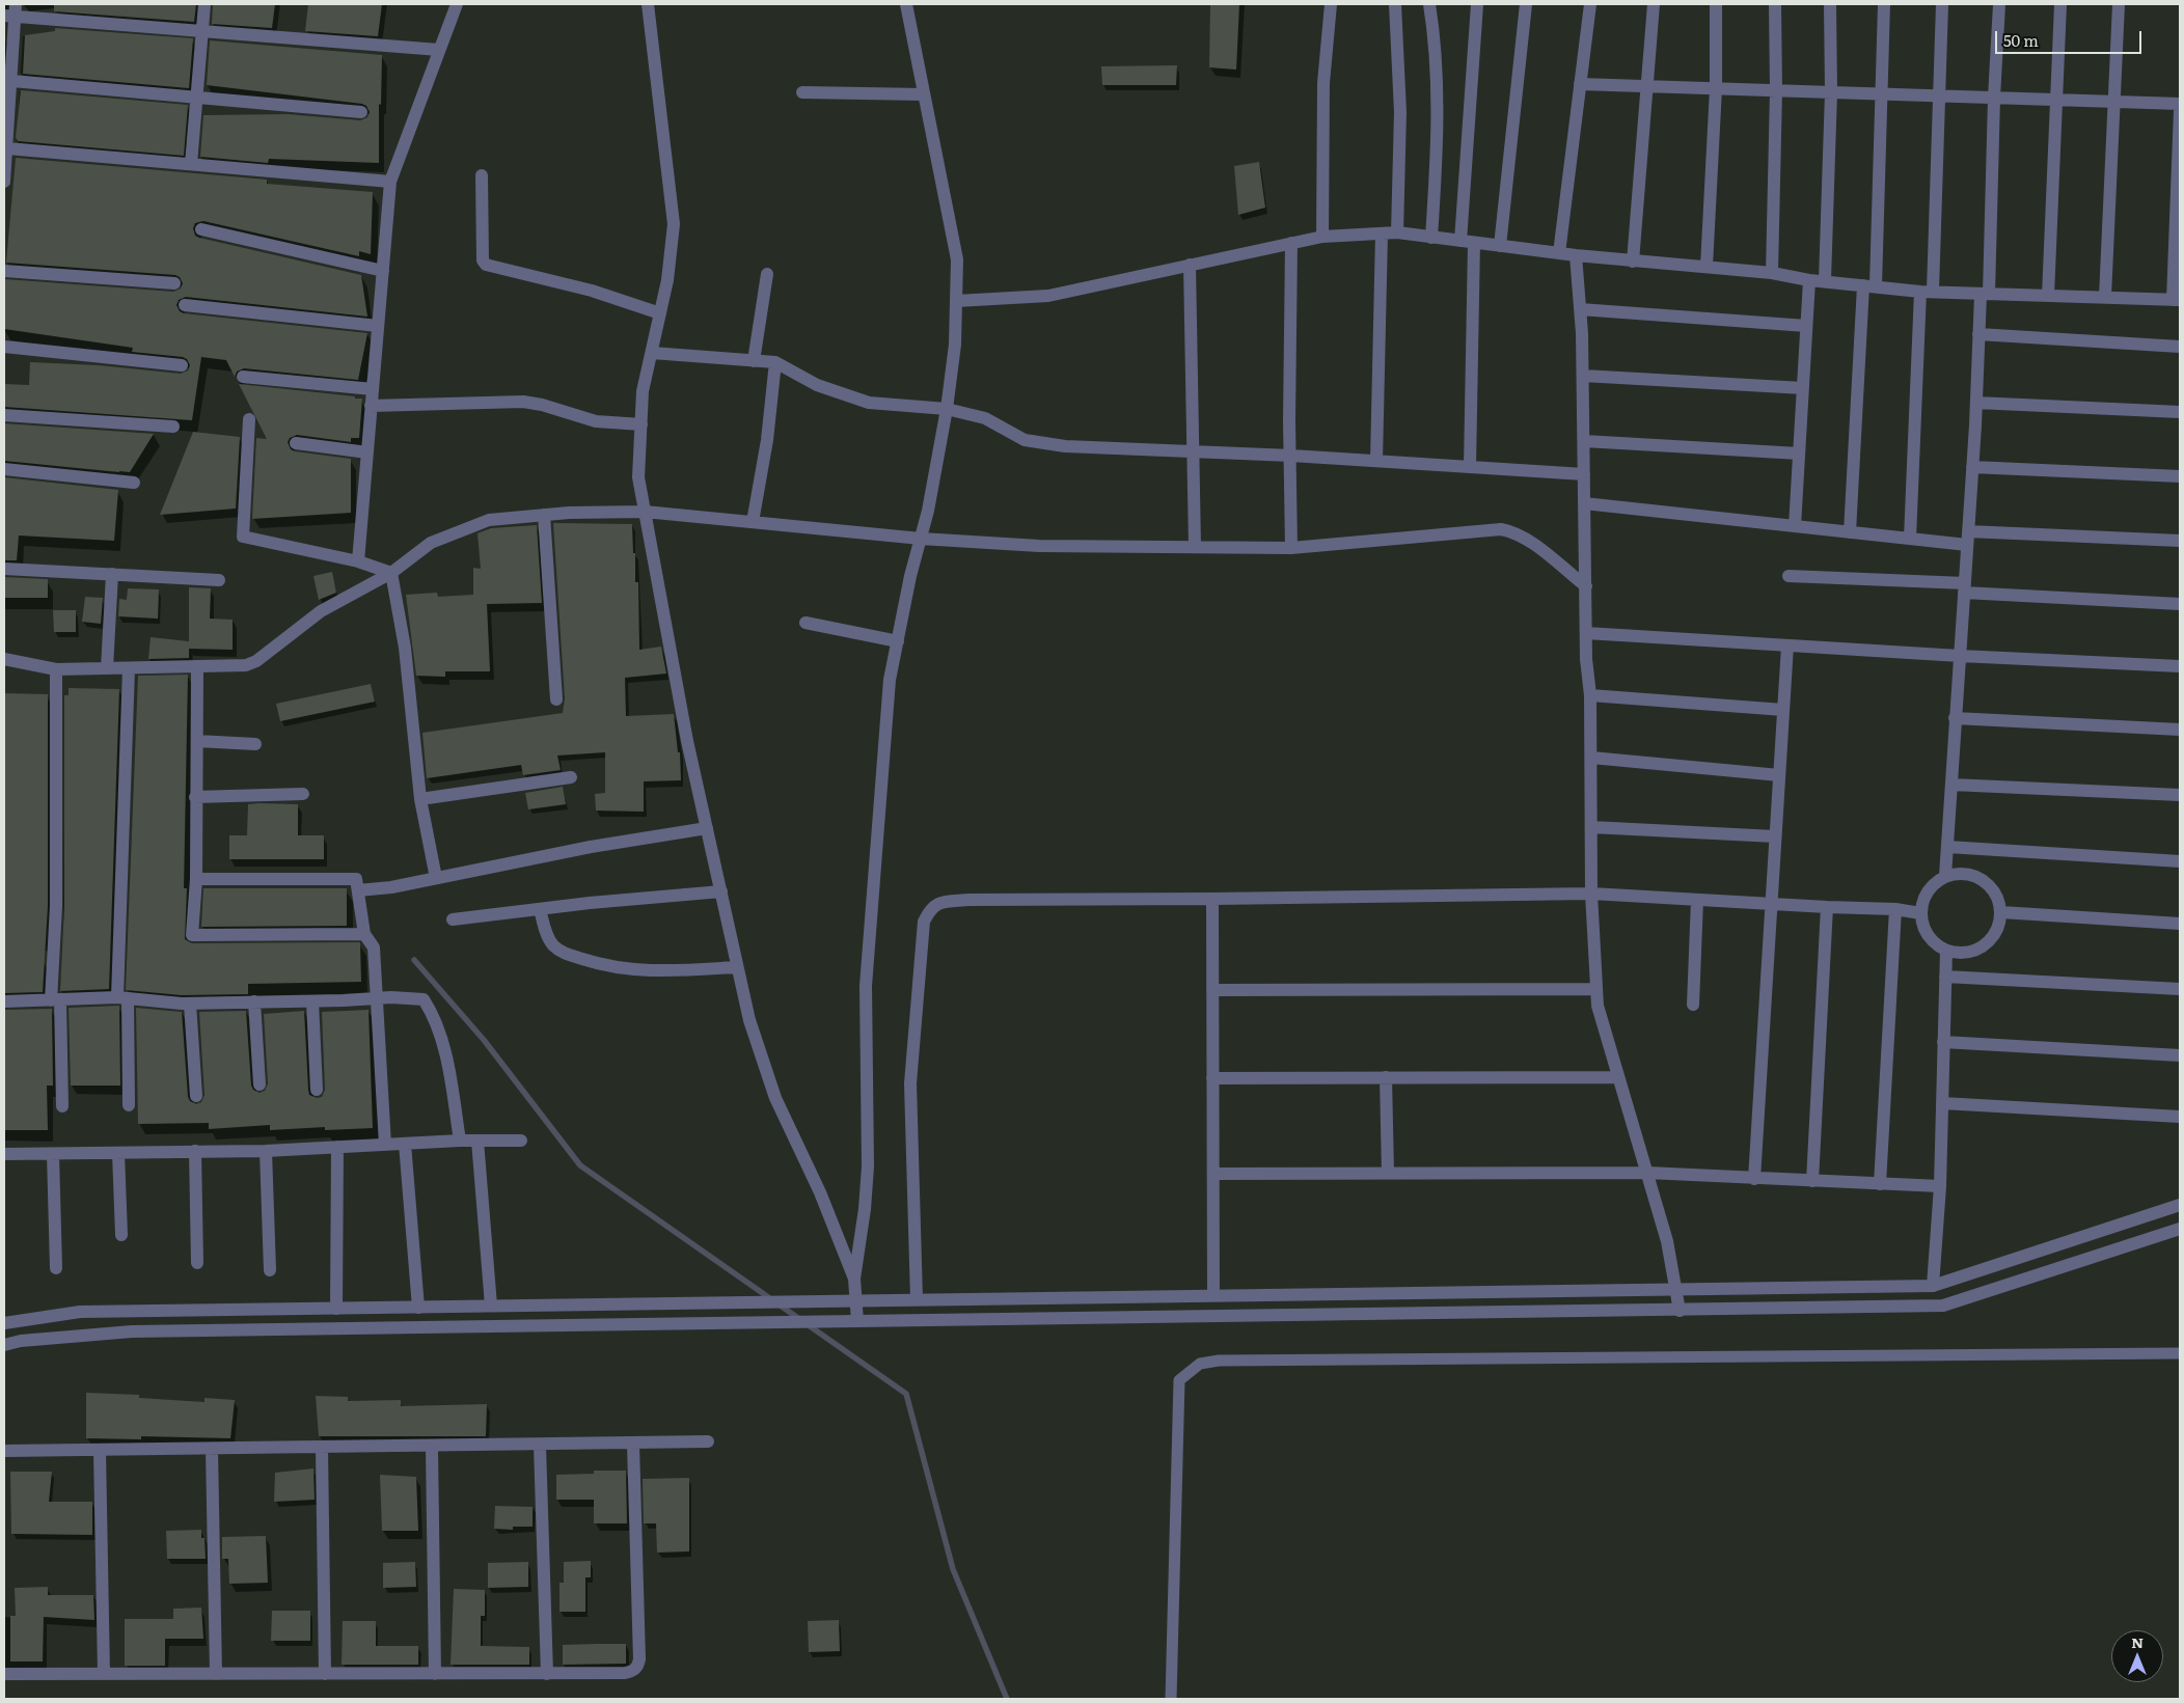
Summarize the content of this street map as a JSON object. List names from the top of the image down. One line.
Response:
{"scale_bar":"50 m","north":"top"}
